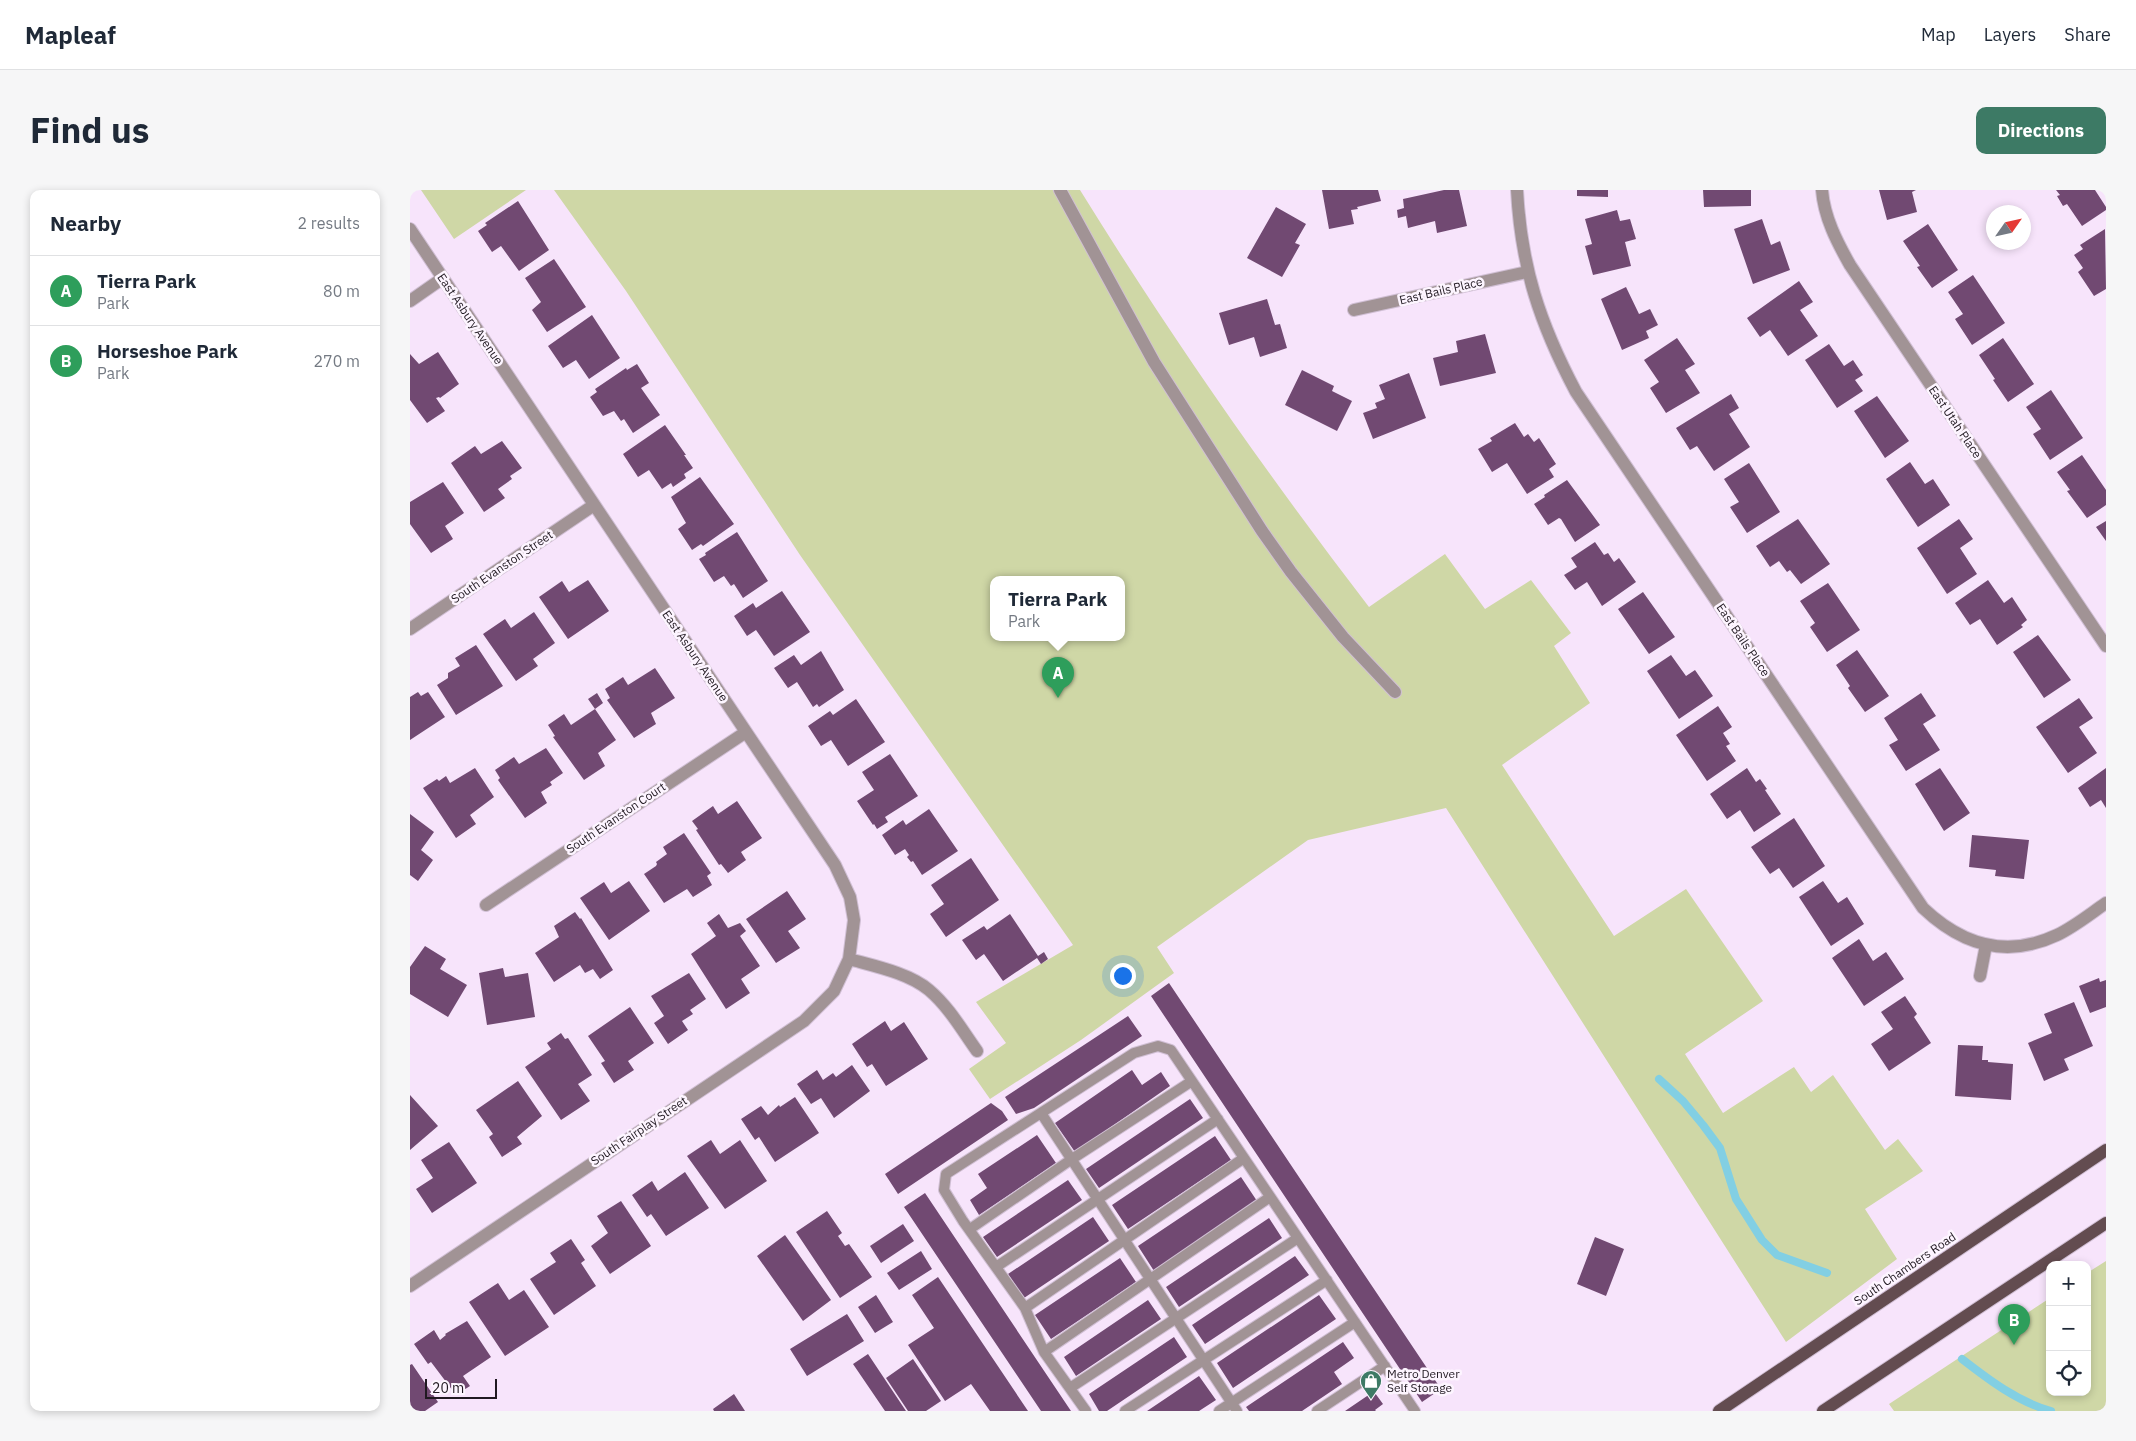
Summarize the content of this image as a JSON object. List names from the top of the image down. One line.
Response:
{"streets":{"main road":["South Chambers Road"],"street":["East Bails Place","East Asbury Avenue","East Utah Place","South Evanston Street","South Evanston Court","South Fairplay Street"]},"crossings":[["East Asbury Avenue","South Evanston Street"],["East Asbury Avenue","South Evanston Court"],["East Asbury Avenue","South Fairplay Street"]],"places":{"shop":["Metro Denver Self Storage"]},"scale_bar":"20 m","north":"top right","page":{"header":"Mapleaf","nav":["Map","Layers","Share"],"title":"Find us","buttons":"Directions","heading":["Nearby","2 results"],"list":[{"mark":"A","name":"Tierra Park","note":"Park","value":"80 m"},{"mark":"B","name":"Horseshoe Park","note":"Park","value":"270 m"}],"popup":["Tierra Park","Park"],"pins":["A","B"],"map_buttons":["+","−"],"scale":"20 m"}}
